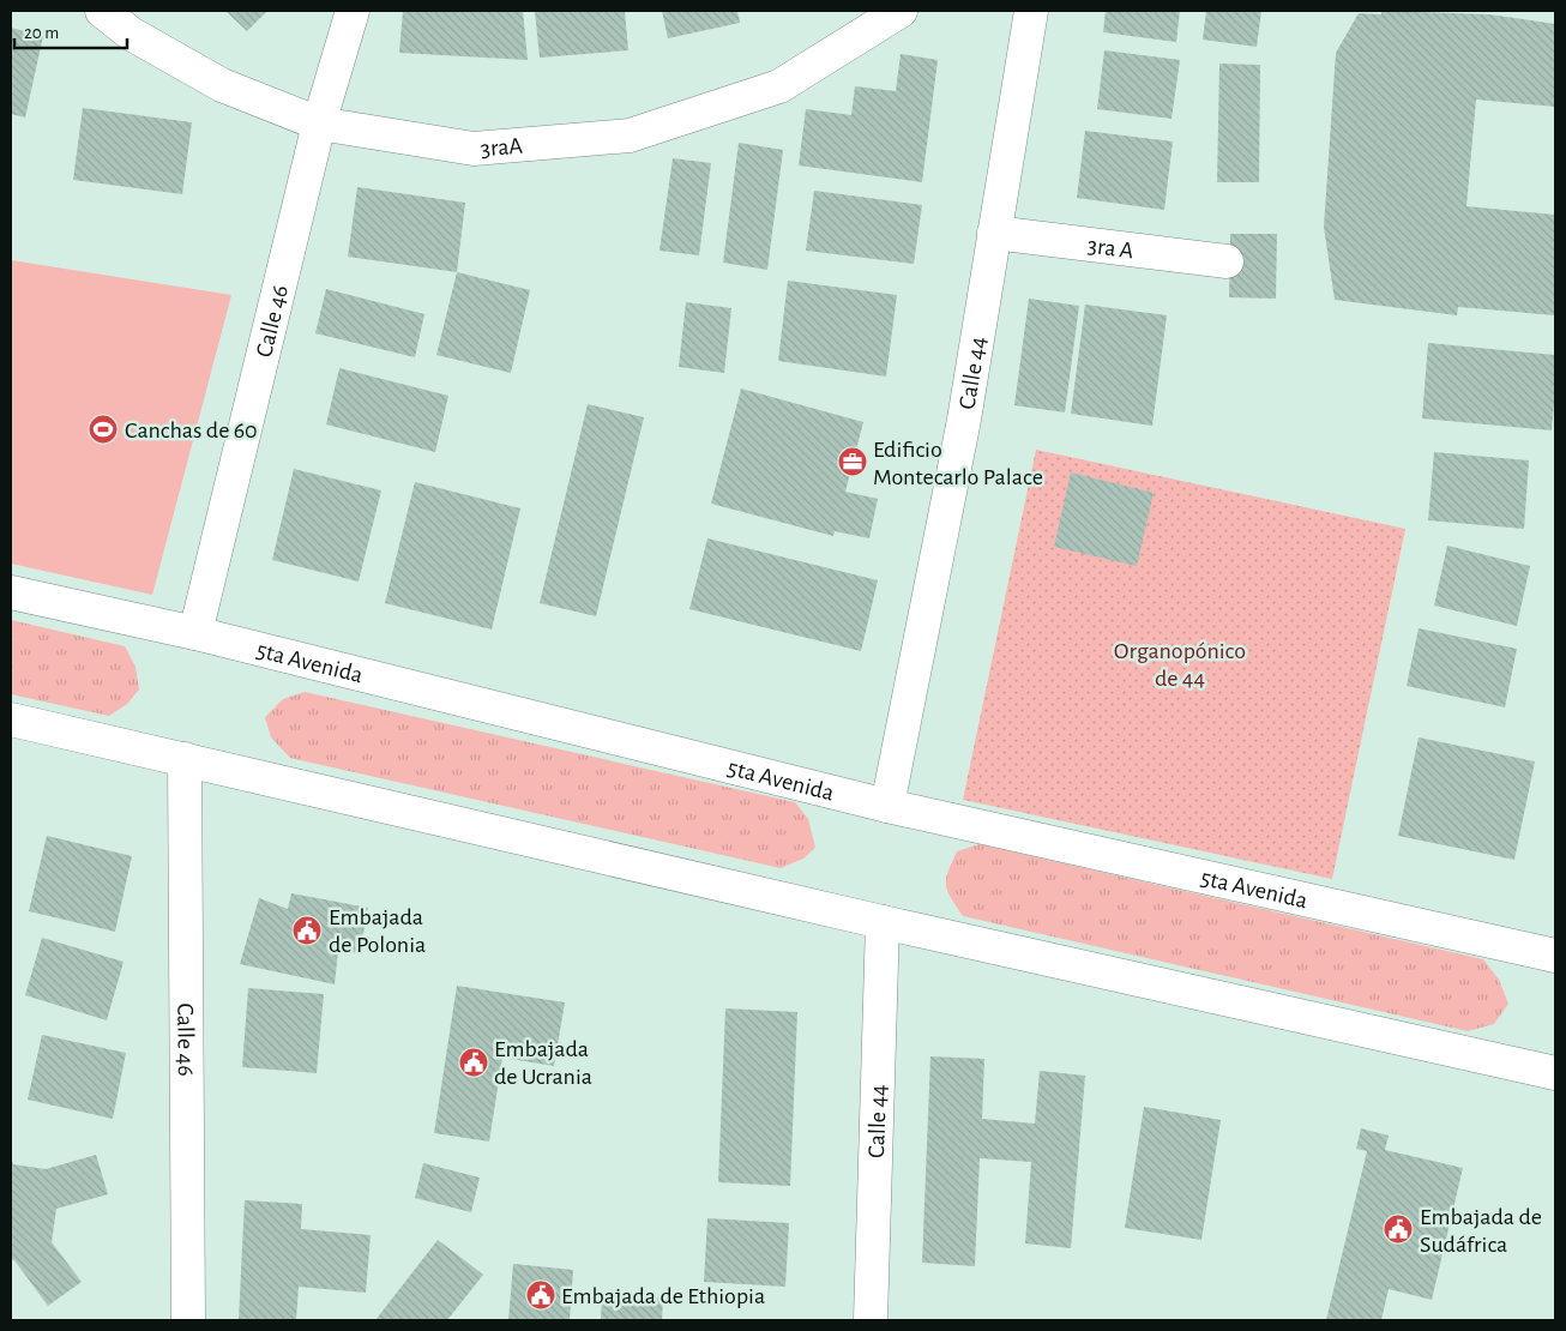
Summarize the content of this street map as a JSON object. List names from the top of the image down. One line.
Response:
{"streets":{"main road":["3raA","3ra A","Calle 46","Calle 44","5ta Avenida"]},"crossings":[["3raA","Calle 46"],["3ra A","Calle 44"],["Calle 46","5ta Avenida"],["Calle 44","5ta Avenida"]],"parks":["Organopónico de 44"],"places":{"sports":["Canchas de 60"],"office":["Edificio Montecarlo Palace"],"public building":["Embajada de Polonia","Embajada de Ucrania","Embajada de Sudáfrica","Embajada de Ethiopia"]},"scale_bar":"20 m"}
